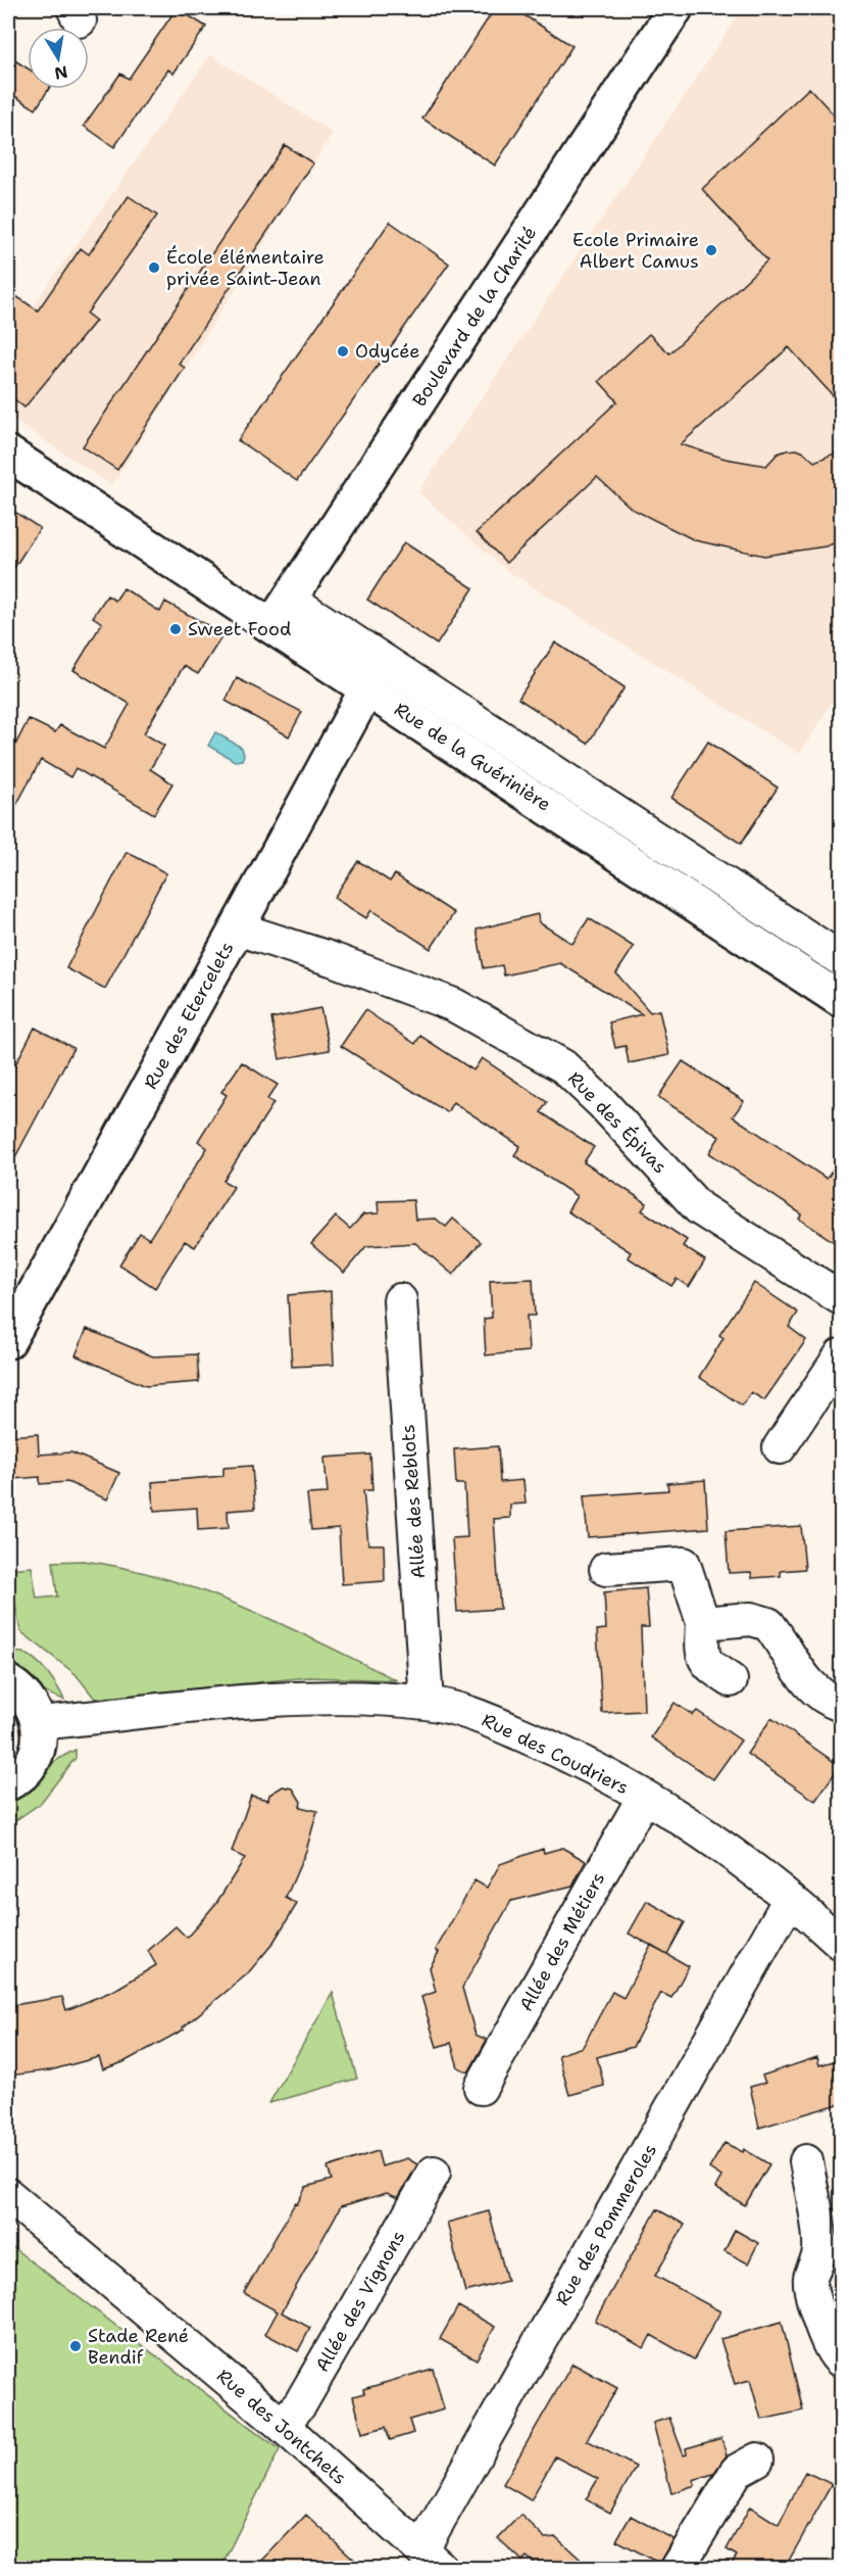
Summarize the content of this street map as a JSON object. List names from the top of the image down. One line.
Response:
{"streets":{"street":["Boulevard de la Charité","Rue de la Guérinière","Rue des Etercelets","Rue des Épivas","Allée des Reblots","Rue des Coudriers","Allée des Métiers","Rue des Pommeroles","Allée des Vignons","Rue des Jontchets"]},"crossings":[["Boulevard de la Charité","Rue de la Guérinière"],["Rue de la Guérinière","Rue des Etercelets"],["Rue des Etercelets","Rue des Épivas"],["Allée des Reblots","Rue des Coudriers"],["Rue des Coudriers","Allée des Métiers"],["Rue des Coudriers","Rue des Pommeroles"],["Rue des Pommeroles","Rue des Jontchets"],["Allée des Vignons","Rue des Jontchets"]],"places":["Ecole Primaire Albert Camus","École élémentaire privée Saint-Jean","Odycée","Sweet Food","Stade René Bendif"],"north":"bottom"}
